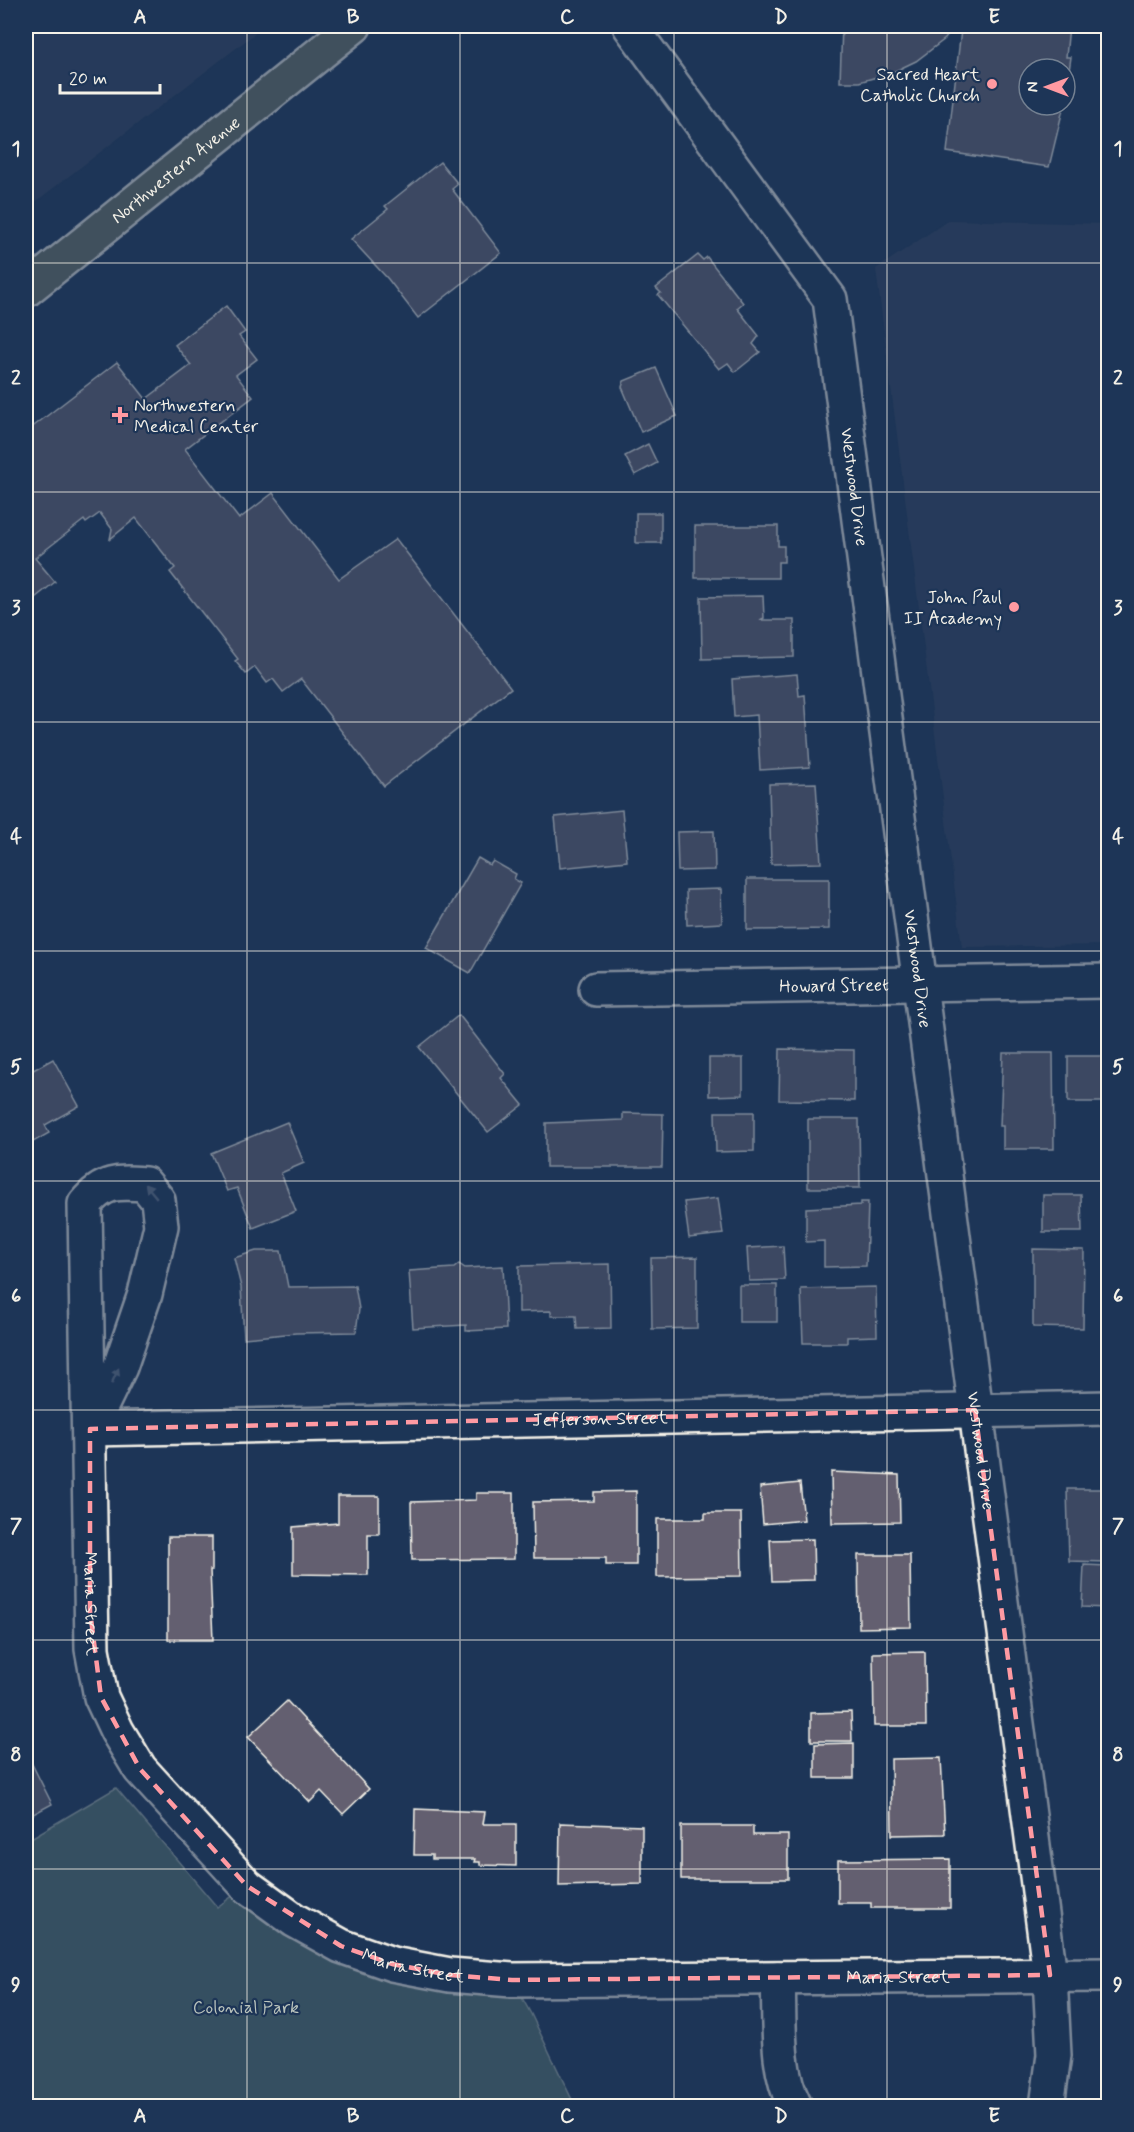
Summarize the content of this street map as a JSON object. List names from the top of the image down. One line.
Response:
{"streets":{"main road":["Northwestern Avenue"],"street":["Westwood Drive","Howard Street","Jefferson Street","Maria Street"]},"crossings":[["Westwood Drive","Howard Street"],["Westwood Drive","Jefferson Street"],["Westwood Drive","Maria Street"],["Jefferson Street","Maria Street"]],"parks":["Colonial Park"],"places":{"other":["Sacred Heart Catholic Church","John Paul II Academy"],"health":["Northwestern Medical Center"]},"scale_bar":"20 m","north":"left","grid":{"columns":["A","B","C","D","E"],"rows":["1","2","3","4","5","6","7","8","9"]}}
